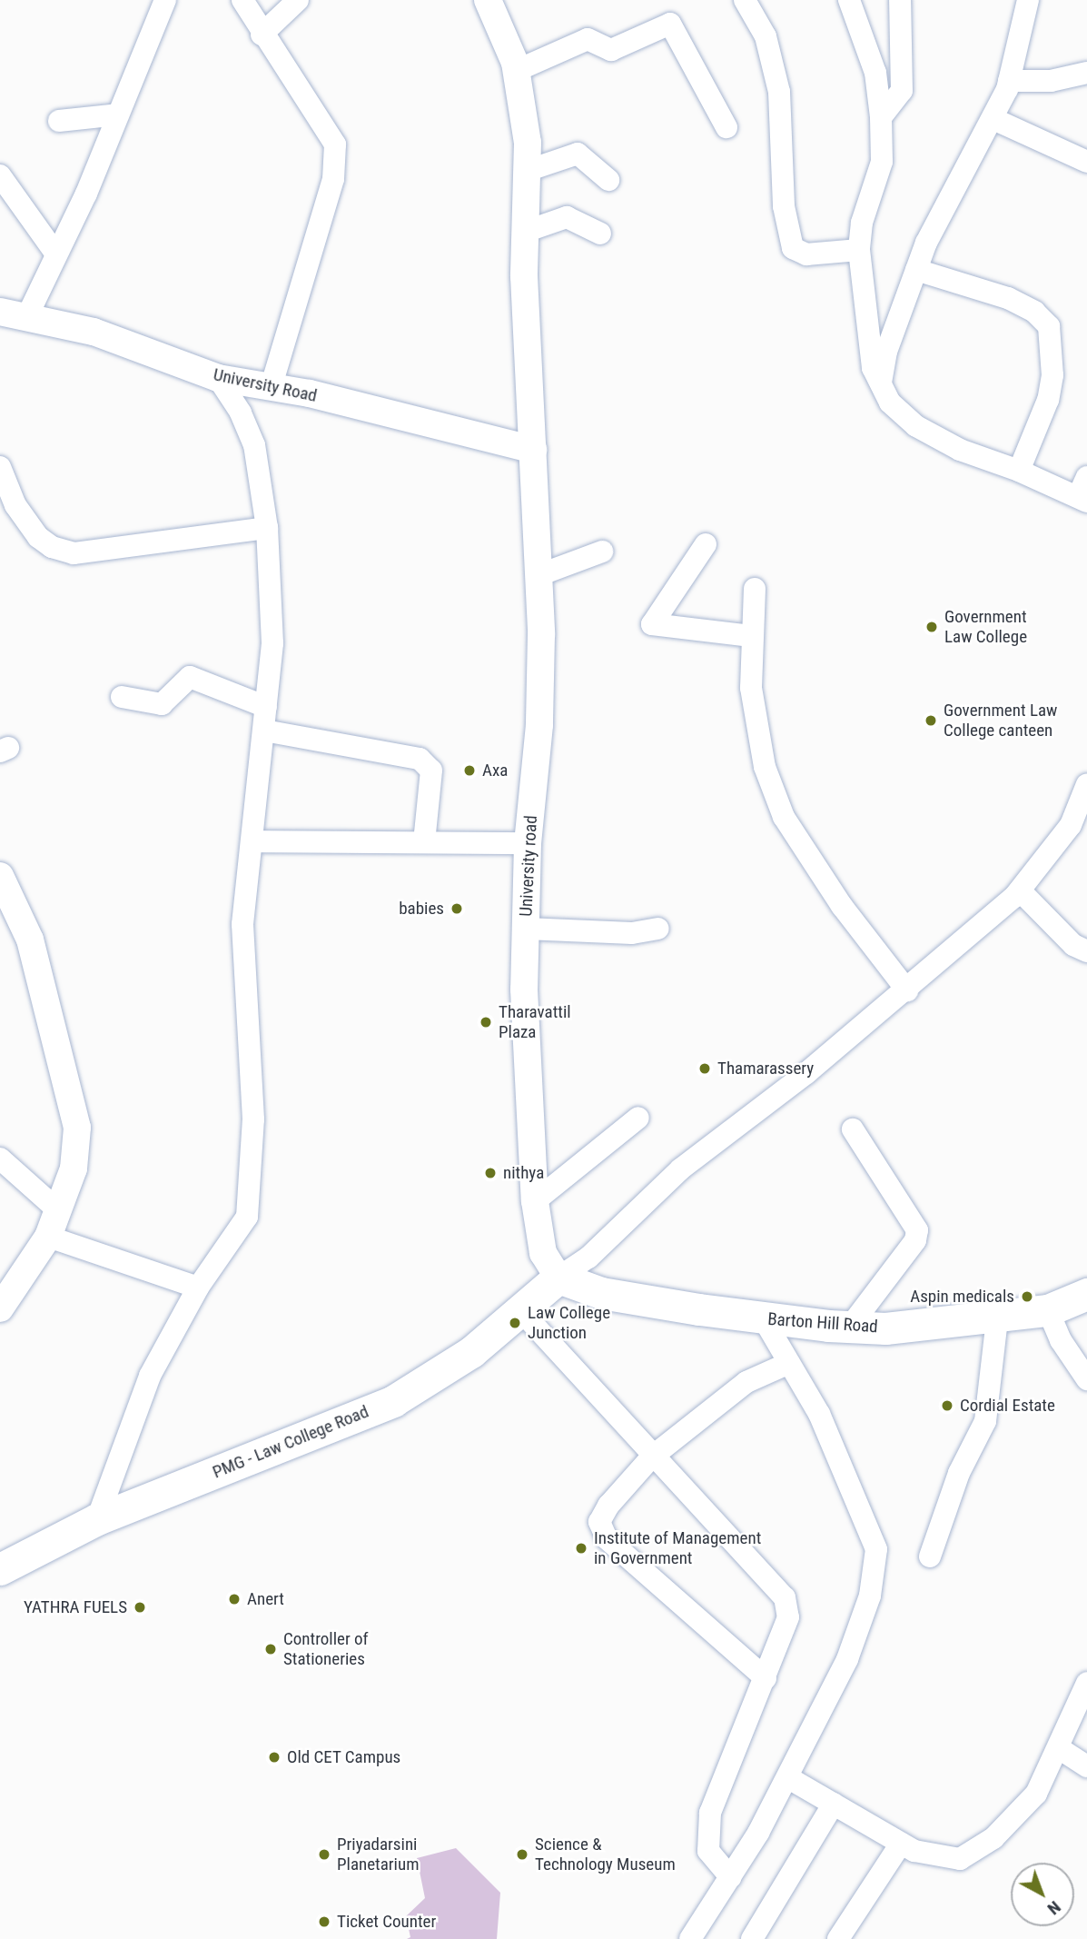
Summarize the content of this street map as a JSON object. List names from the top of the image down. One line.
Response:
{"streets":{"main road":["Barton Hill Road","PMG - Law College Road"],"street":["University Road","University road"]},"crossings":[["University Road","University road"],["University road","Barton Hill Road"],["University road","PMG - Law College Road"],["Barton Hill Road","PMG - Law College Road"]],"places":["Government Law College","Government Law College canteen","Axa","babies","Tharavattil Plaza","Thamarassery","nithya","Aspin medicals","Law College Junction","Cordial Estate","Institute of Management in Government","Anert","YATHRA FUELS","Controller of Stationeries","Old CET Campus","Priyadarsini Planetarium","Science & Technology Museum","Ticket Counter"],"north":"bottom right"}
